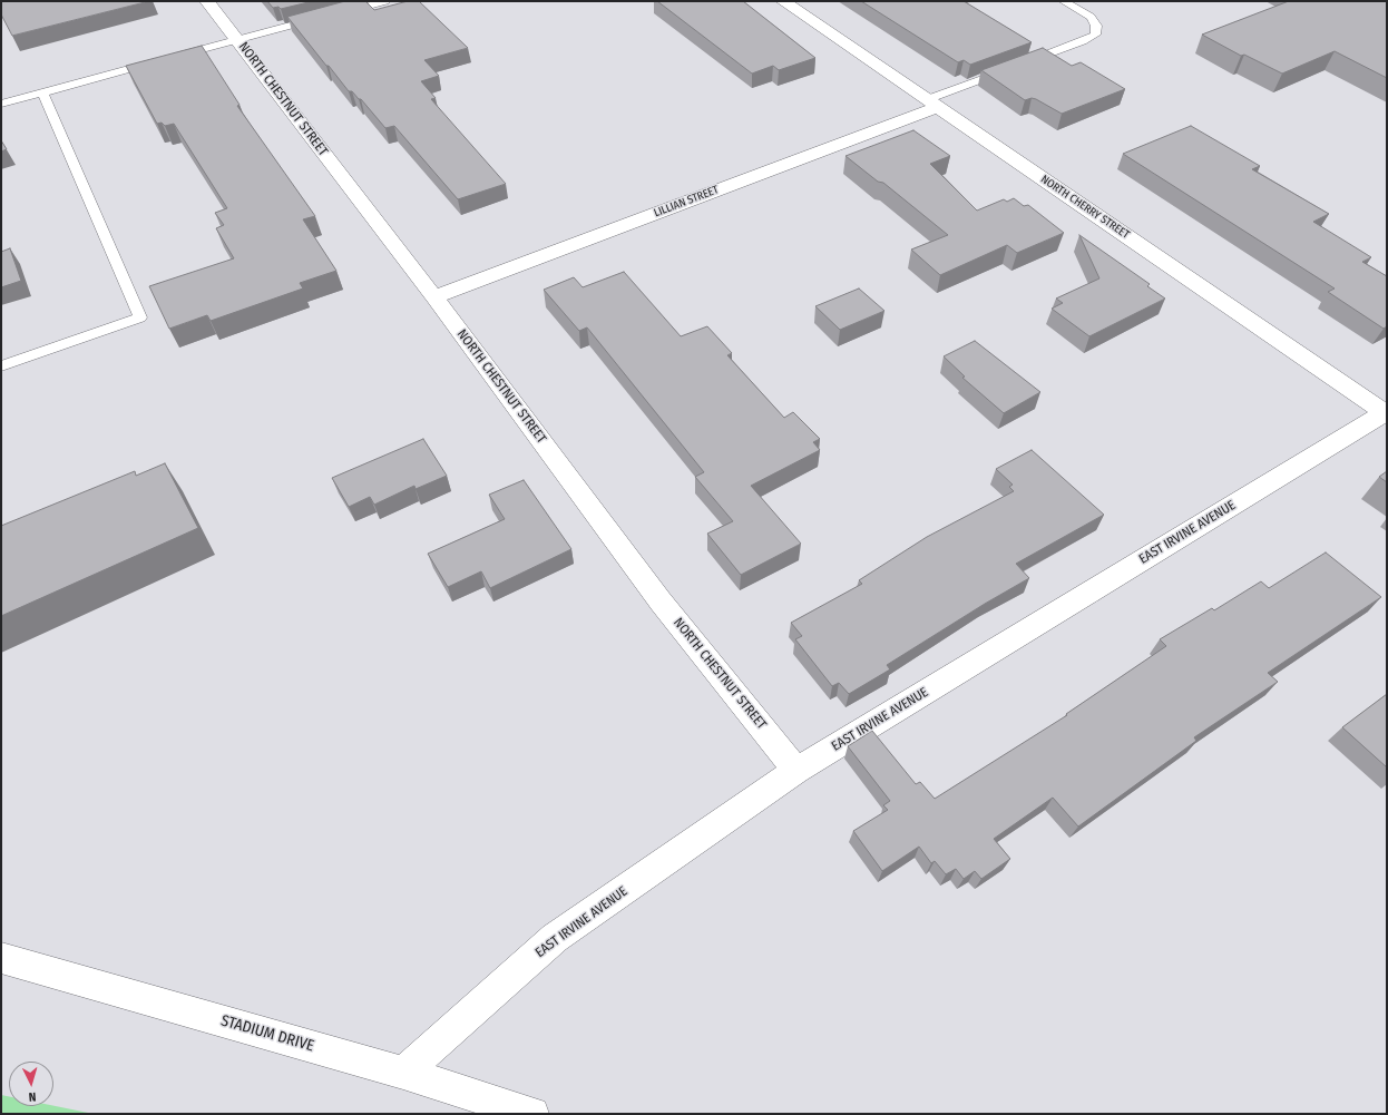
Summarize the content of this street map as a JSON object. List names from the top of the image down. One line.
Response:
{"streets":{"street":["NORTH CHESTNUT STREET","LILLIAN STREET","NORTH CHERRY STREET","EAST IRVINE AVENUE","STADIUM DRIVE"]},"crossings":[["NORTH CHESTNUT STREET","LILLIAN STREET"],["NORTH CHESTNUT STREET","EAST IRVINE AVENUE"],["LILLIAN STREET","NORTH CHERRY STREET"],["NORTH CHERRY STREET","EAST IRVINE AVENUE"],["EAST IRVINE AVENUE","STADIUM DRIVE"]],"north":"bottom"}
